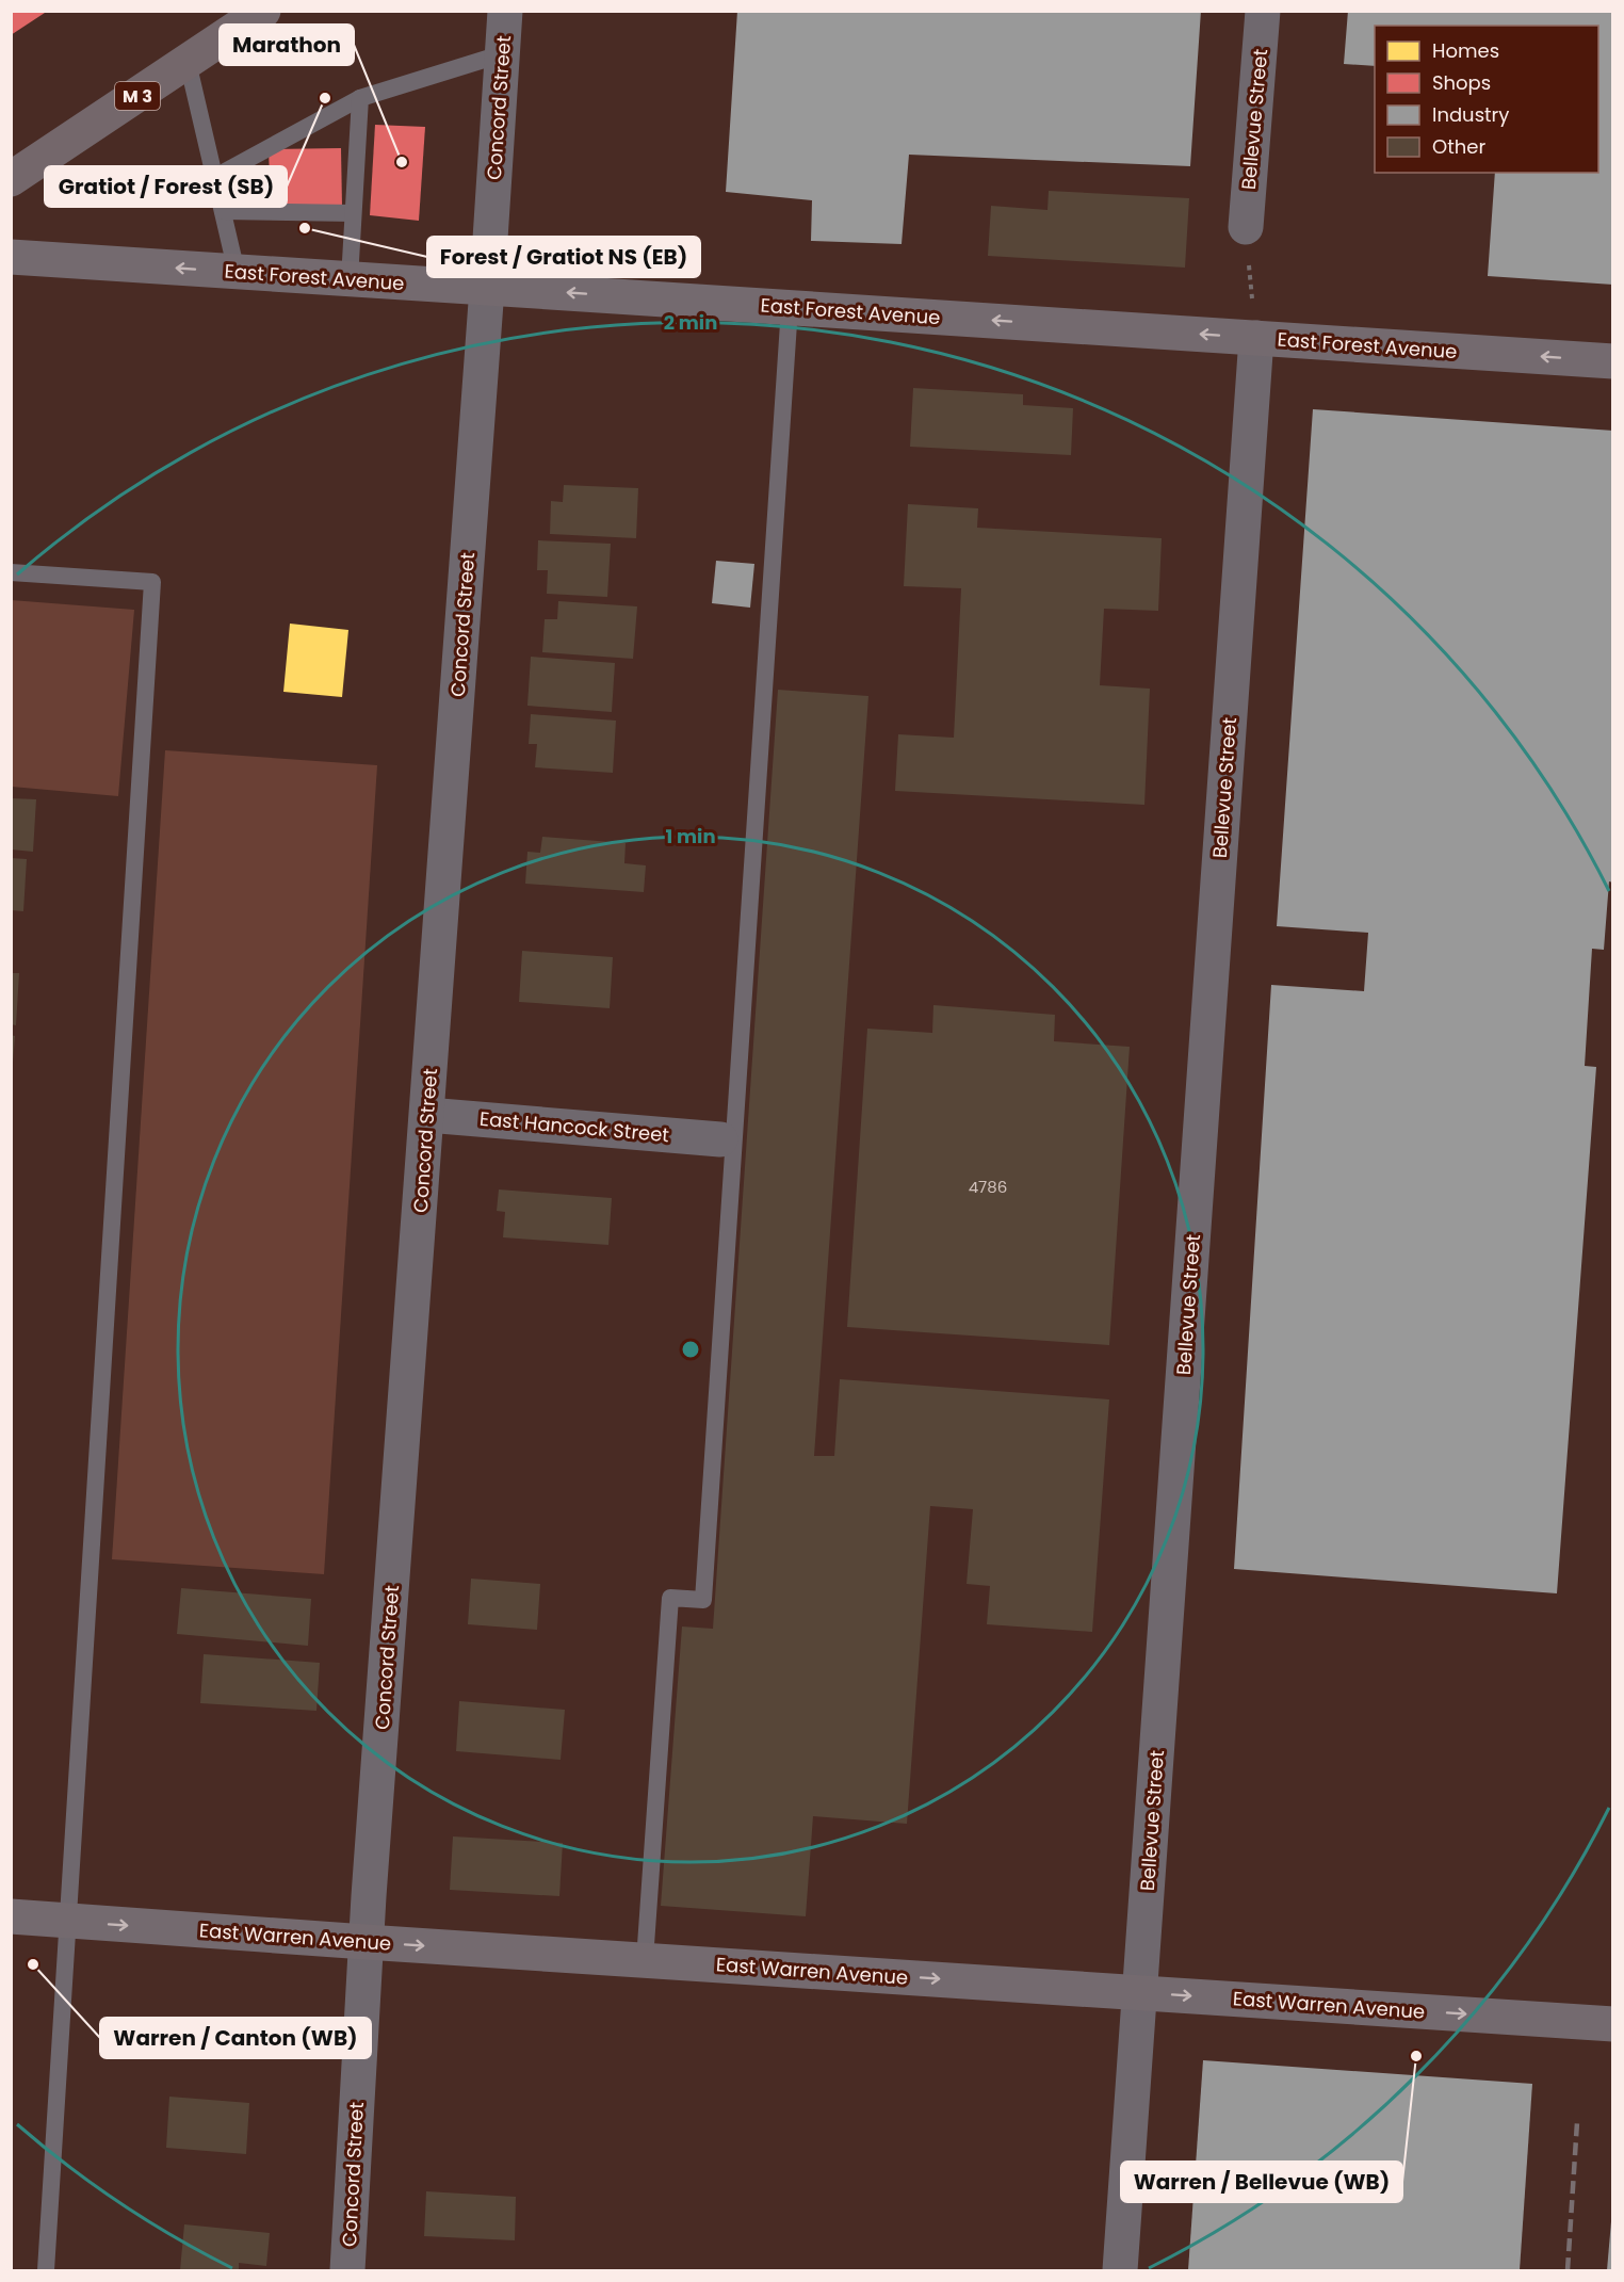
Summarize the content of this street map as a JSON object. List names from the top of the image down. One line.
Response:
{"streets":{"main road":["M 3","East Forest Avenue","East Warren Avenue"],"street":["Concord Street","Bellevue Street","East Hancock Street"]},"crossings":[["Concord Street","East Forest Avenue"],["Concord Street","East Hancock Street"],["Concord Street","East Warren Avenue"],["Bellevue Street","East Forest Avenue"],["Bellevue Street","East Warren Avenue"]],"one_way":["East Forest Avenue","East Warren Avenue"],"places":["Gratiot / Forest (SB)","Marathon","Forest / Gratiot NS (EB)","Warren / Canton (WB)","Warren / Bellevue (WB)"],"house_numbers":["4786"],"legend":["Homes","Shops","Industry","Other"],"rings":["2 min","1 min"]}
